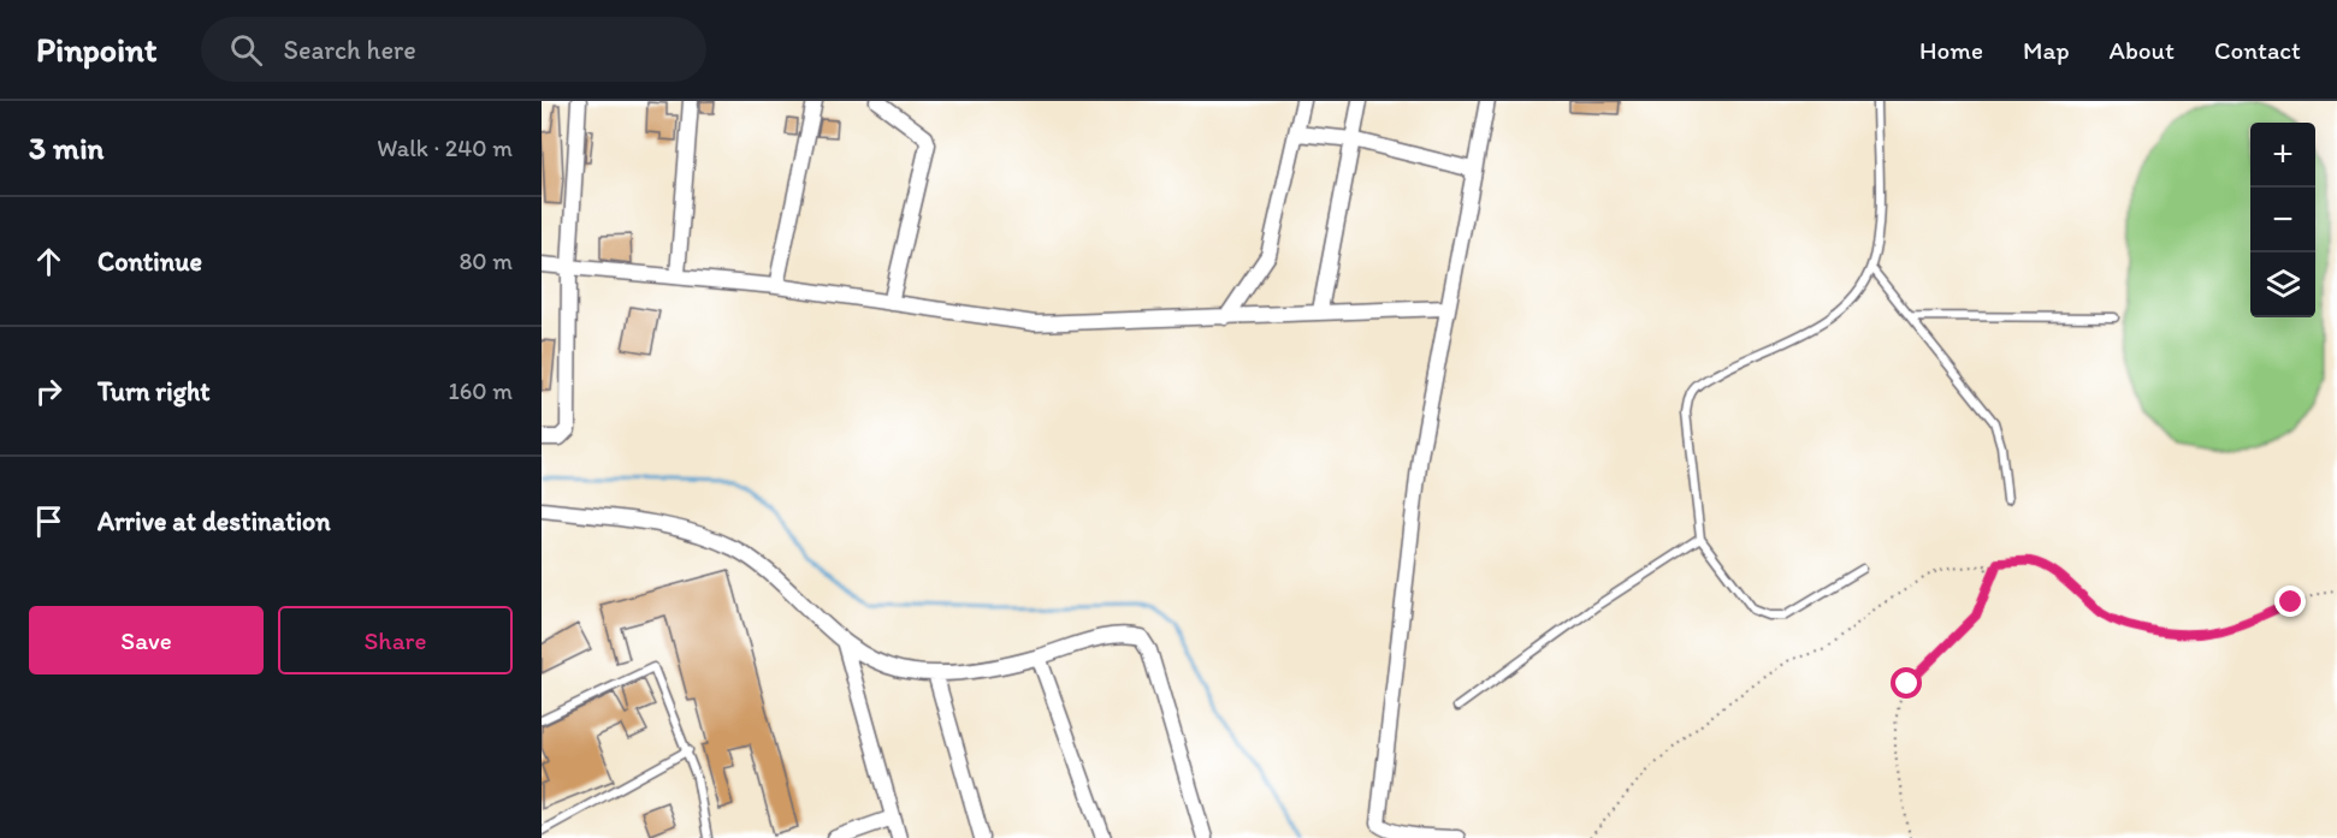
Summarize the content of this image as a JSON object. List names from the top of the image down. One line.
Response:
{"page":{"header":"Pinpoint","search":"Search here","nav":["Home","Map","About","Contact"],"heading":["3 min","Walk · 240 m"],"map_buttons":["+","−"],"list":[["Continue","80 m"],["Turn right","160 m"],"Arrive at destination"],"buttons":["Save","Share"]}}
